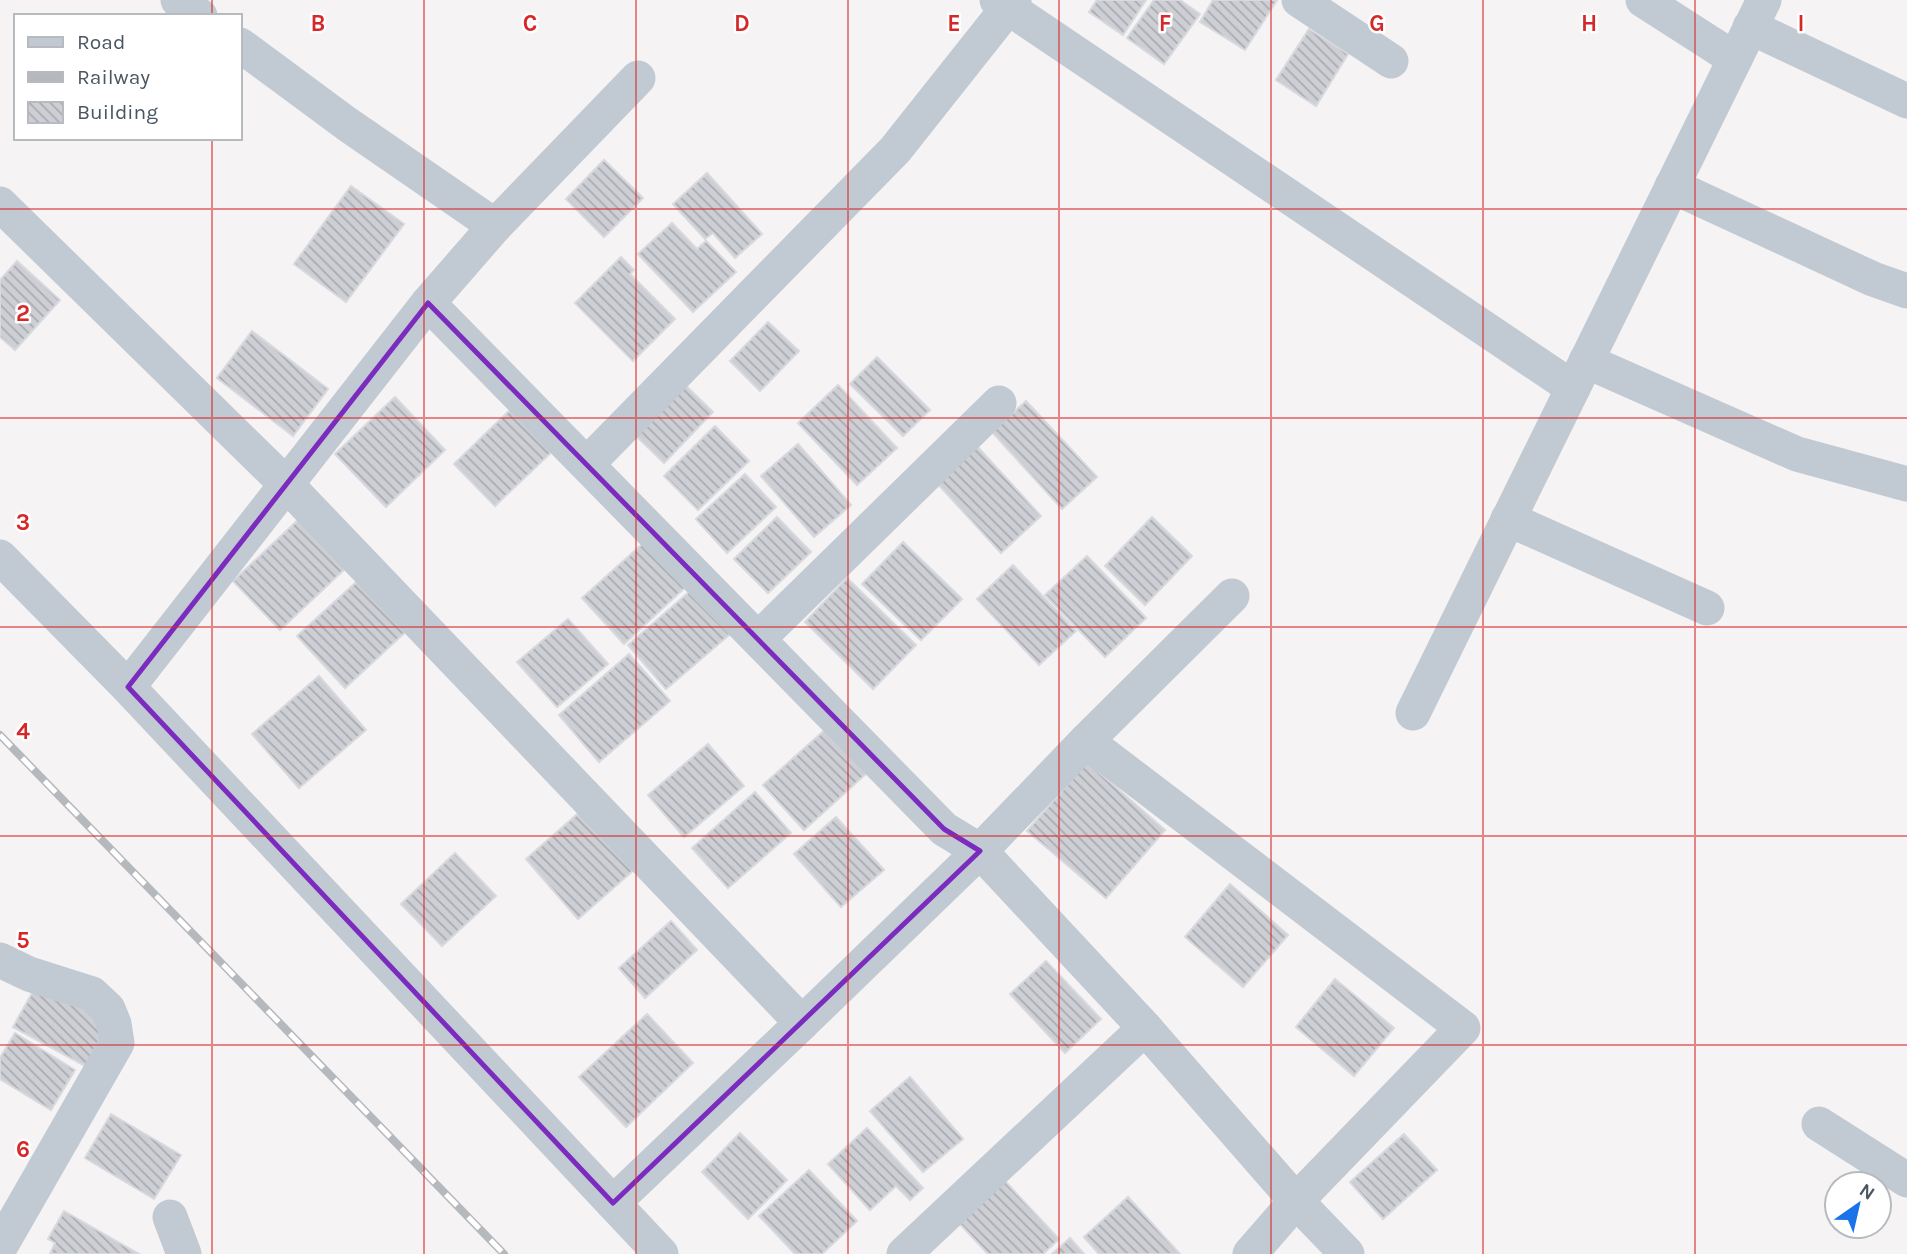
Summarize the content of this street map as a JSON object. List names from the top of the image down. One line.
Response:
{"legend":["Road","Railway","Building"],"north":"top right","grid":{"columns":["B","C","D","E","F","G","H","I"],"rows":["2","3","4","5","6"]}}
